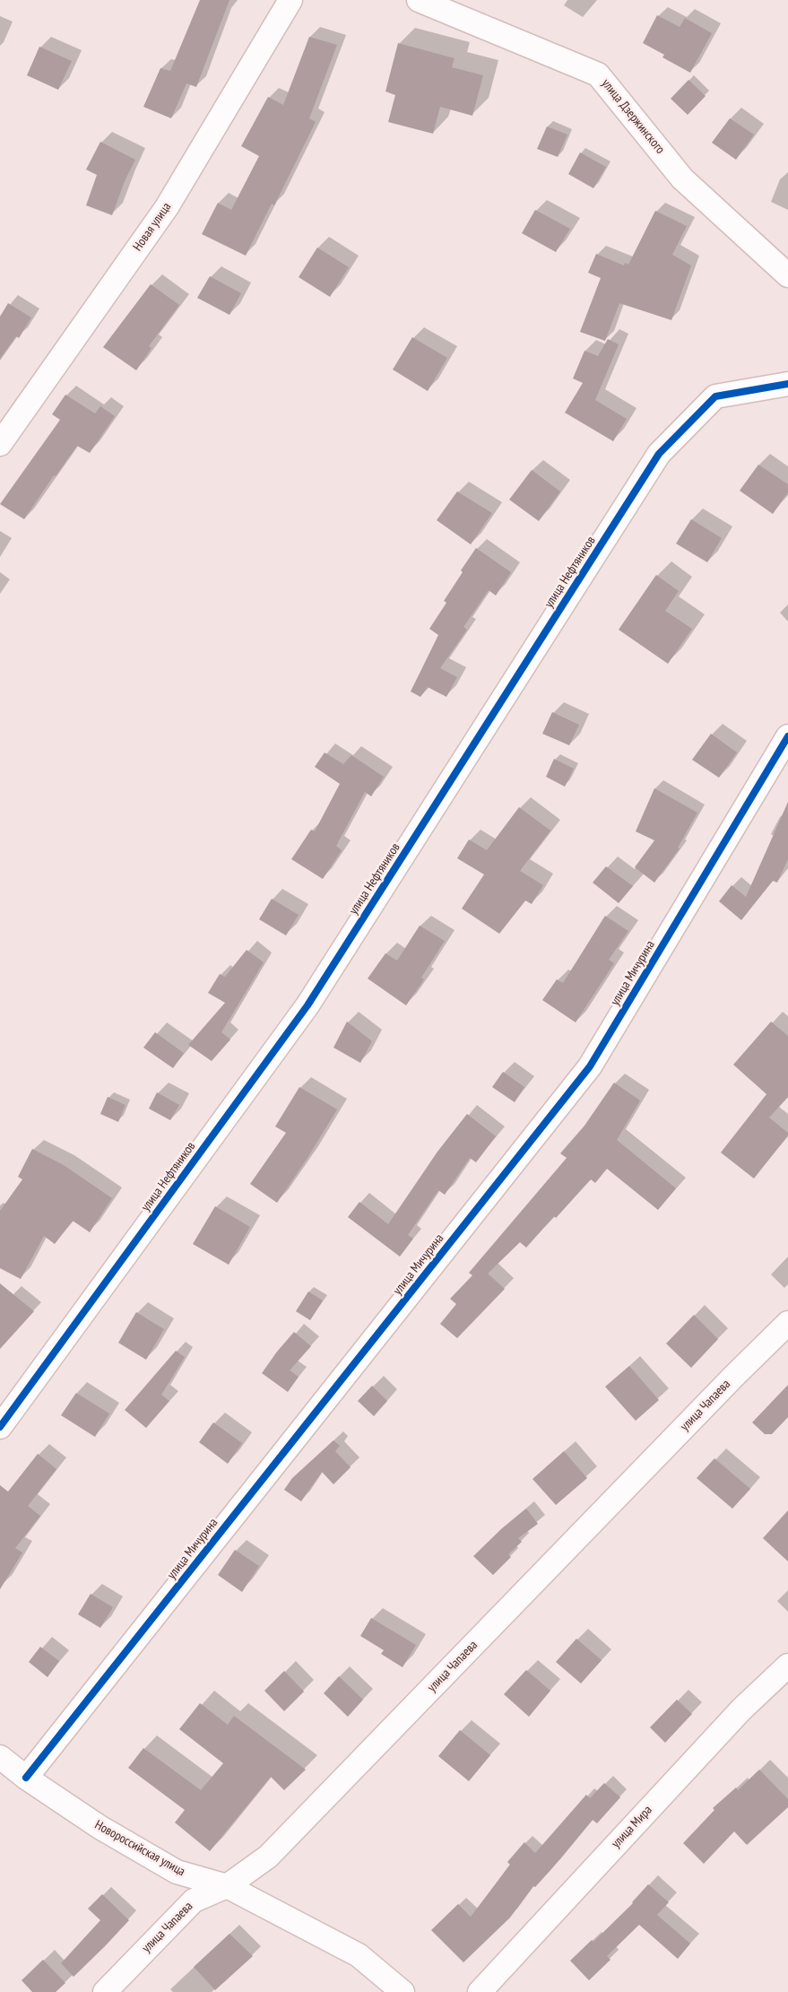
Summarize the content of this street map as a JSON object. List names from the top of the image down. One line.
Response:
{"streets":{"street":["улица Дзержинского","Новая улица","улица Нефтяников","улица Мичурина","улица Чапаева","улица Мира","Новороссийская улица"]},"crossings":[["улица Мичурина","Новороссийская улица"],["улица Чапаева","Новороссийская улица"]]}
